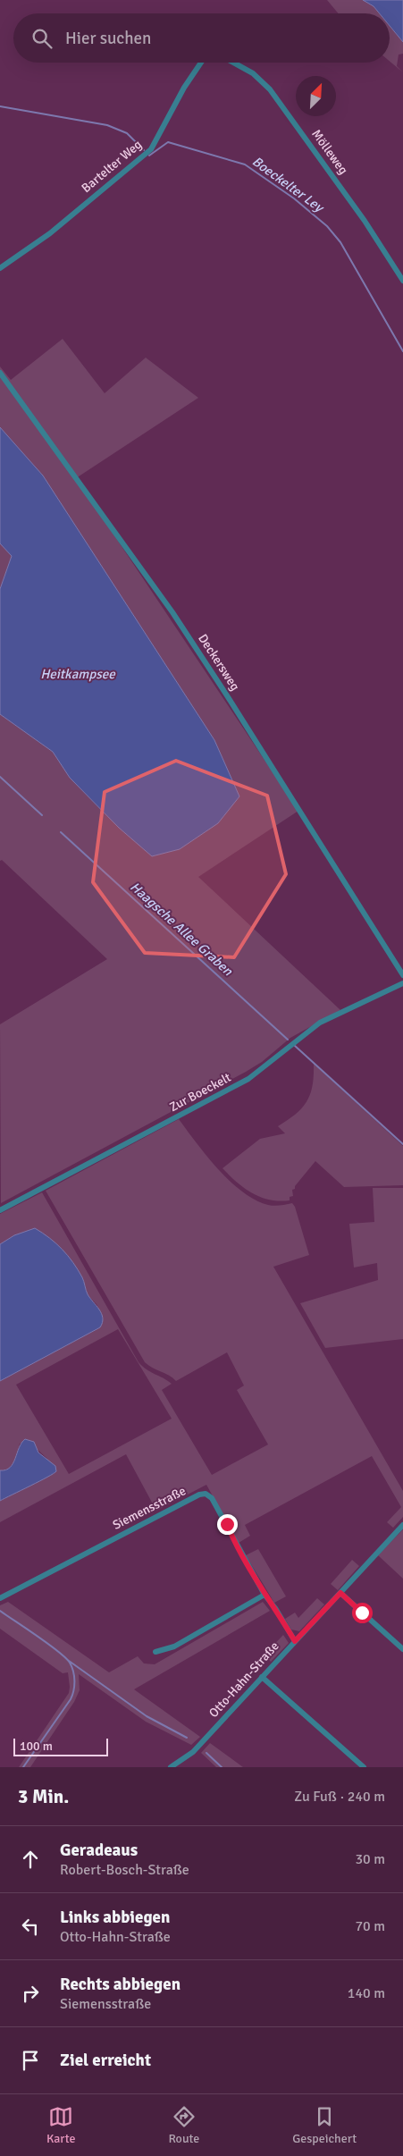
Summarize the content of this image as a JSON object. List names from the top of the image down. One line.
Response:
{"streets":{"street":["Mölleweg","Bartelter Weg","Deckersweg","Zur Boeckelt","Siemensstraße","Otto-Hahn-Straße"]},"crossings":[["Siemensstraße","Otto-Hahn-Straße"]],"water":["Boeckelter Ley","Heitkampsee","Haagsche Allee Graben"],"scale_bar":"100 m","north":"top right","page":{"search":"Hier suchen","scale":"100 m","heading":["3 Min.","Zu Fuß · 240 m"],"list":[["Geradeaus","Robert-Bosch-Straße","30 m"],["Links abbiegen","Otto-Hahn-Straße","70 m"],["Rechts abbiegen","Siemensstraße","140 m"],"Ziel erreicht"],"nav":["Karte","Route","Gespeichert"]}}
